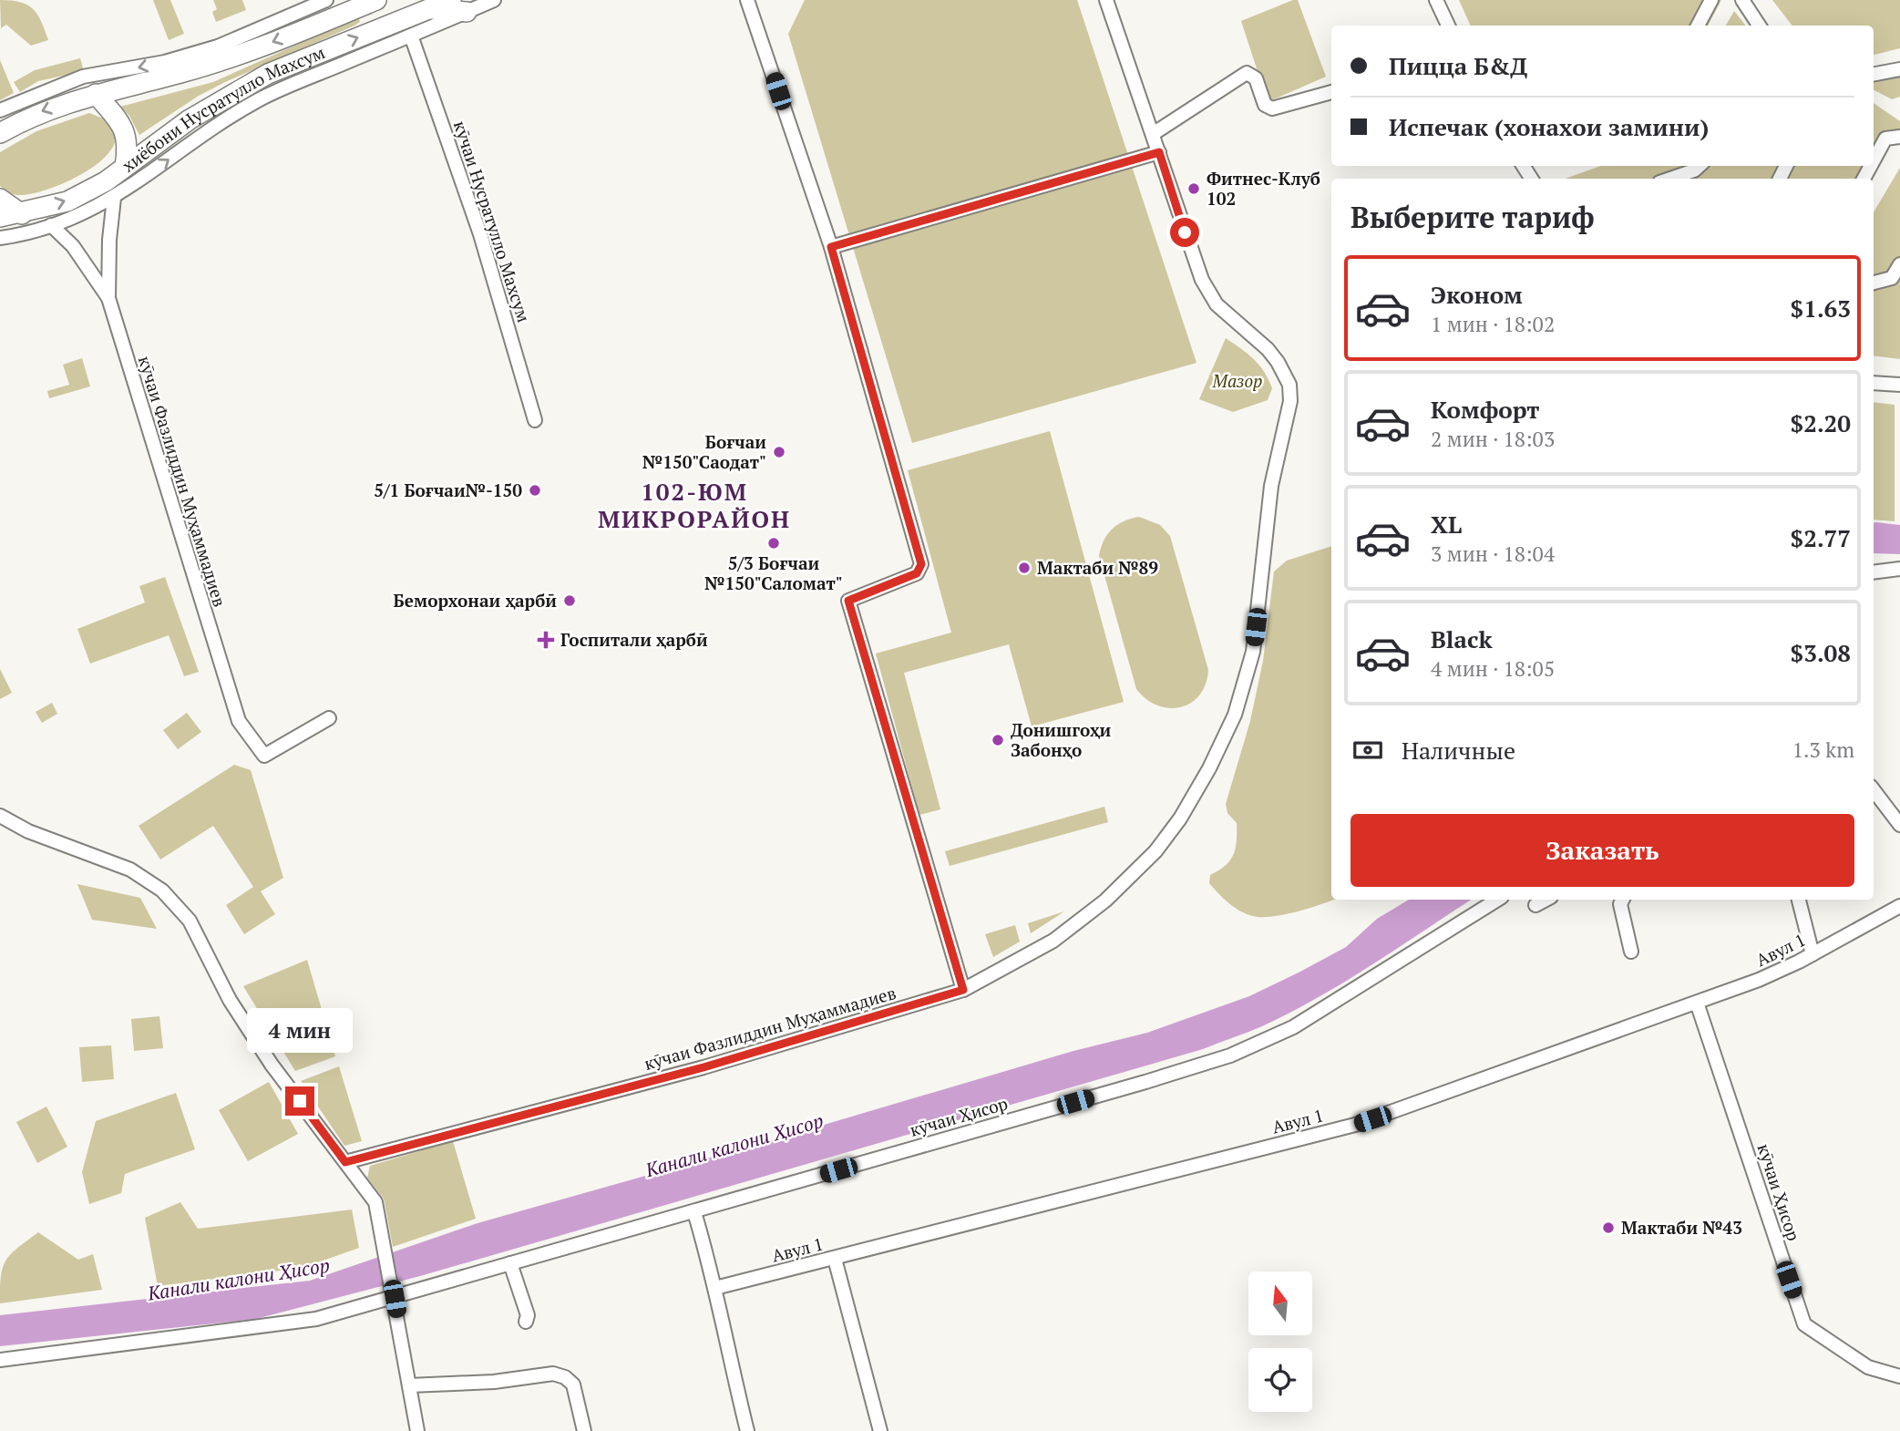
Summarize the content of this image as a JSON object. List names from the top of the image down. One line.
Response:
{"streets":{"highway":["хиёбони Нусратулло Махсум"],"street":["кӯчаи Нусратулло Махсум","кӯчаи Фазлиддин Муҳаммадиев","Авул 1","кӯчаи Ҳисор"]},"crossings":[["Авул 1","кӯчаи Ҳисор"]],"districts":["102-ЮМ МИКРОРАЙОН"],"water":["Канали калони Ҳисор"],"parks":["Мазор"],"places":{"other":["Фитнес-Клуб 102","Боғчаи №150\"Саодат\"","5/1 Боғчаи№-150","5/3 Боғчаи №150\"Саломат\"","Мактаби №89","Беморхонаи ҳарбӣ","Донишгоҳи Забонҳо","Мактаби №43"],"health":["Госпитали ҳарбӣ"]},"north":"top","page":{"banner":["Пицца Б&Д","Испечак (хонахои замини)"],"heading":"Выберите тариф","list":[{"name":"Эконом","note":"1 мин · 18:02","value":"$1.63"},{"name":"Комфорт","note":"2 мин · 18:03","value":"$2.20"},{"name":"XL","note":"3 мин · 18:04","value":"$2.77"},{"name":"Black","note":"4 мин · 18:05","value":"$3.08"}],"pay":["Наличные","1.3 km"],"buttons":"Заказать","bubble":"4 мин"}}
